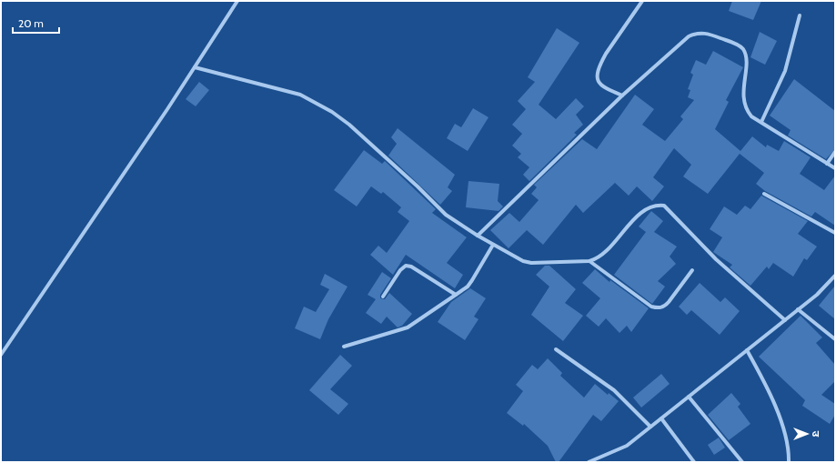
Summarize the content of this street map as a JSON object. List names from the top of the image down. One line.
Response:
{"scale_bar":"20 m","north":"right"}
